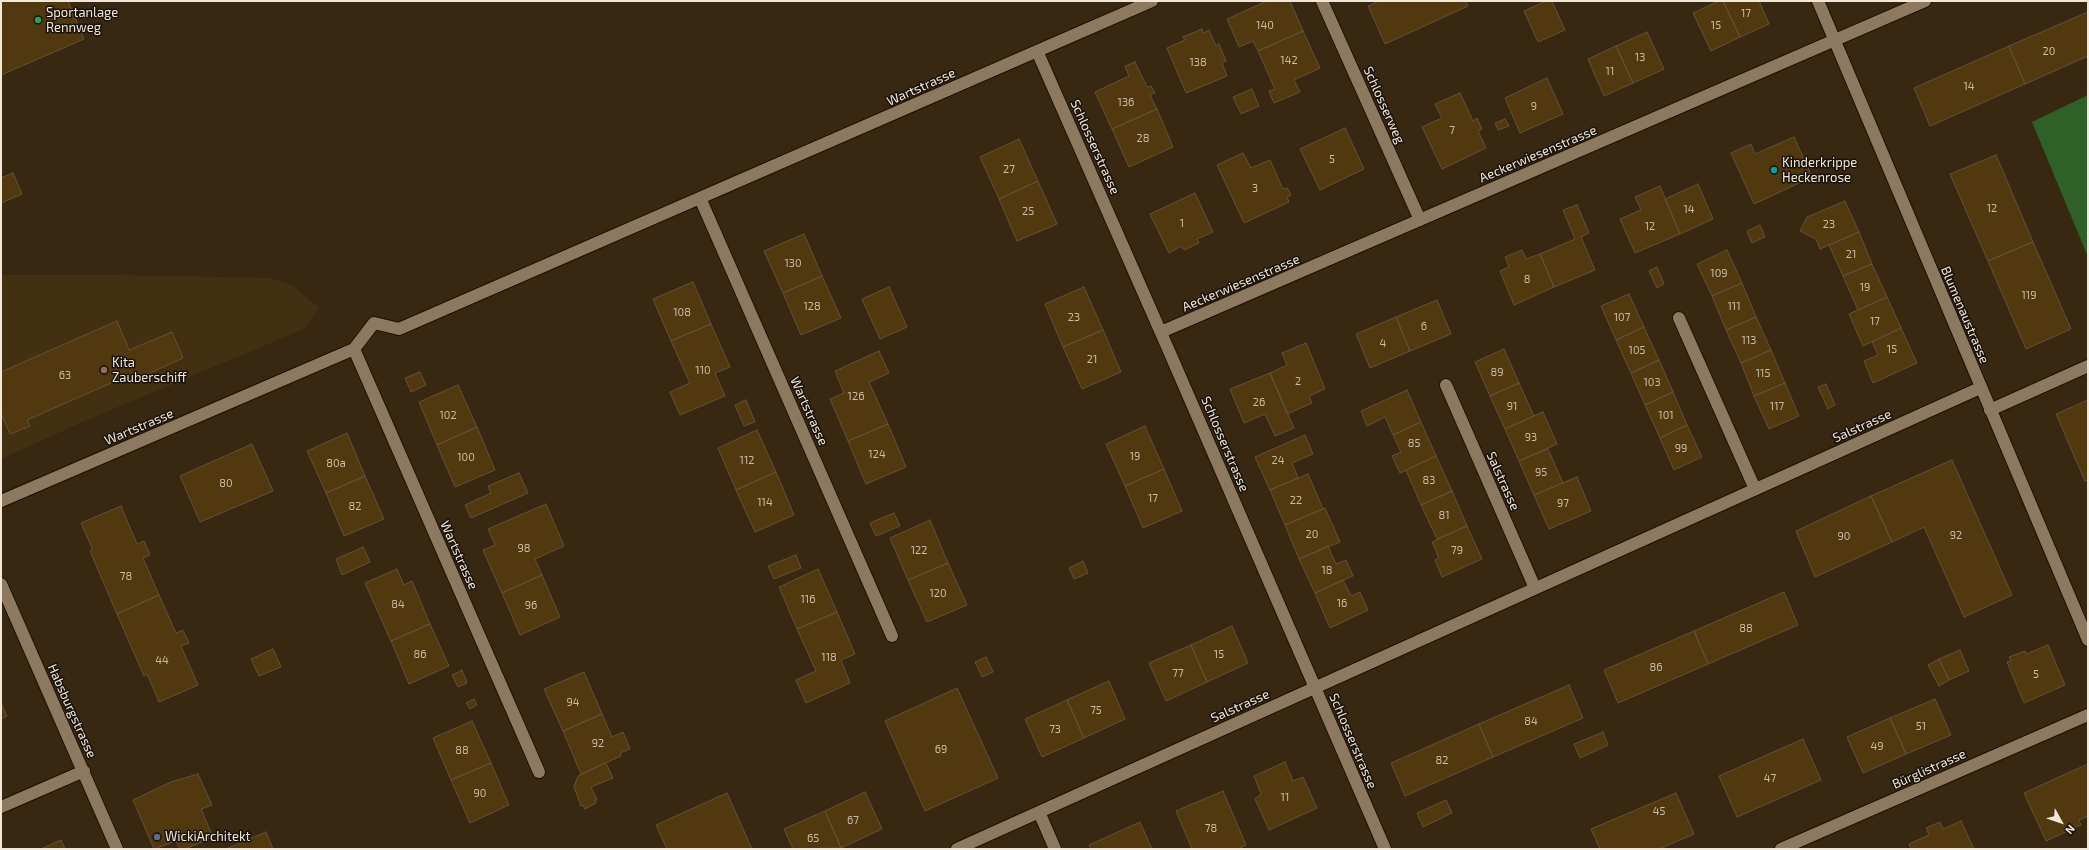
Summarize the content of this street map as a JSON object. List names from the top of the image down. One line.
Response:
{"streets":{"street":["Wartstrasse","Schlosserweg","Schlosserstrasse","Aeckerwiesenstrasse","Blumenaustrasse","Salstrasse","Habsburgstrasse","Bürglistrasse"]},"crossings":[["Wartstrasse","Schlosserstrasse"],["Schlosserweg","Aeckerwiesenstrasse"],["Schlosserstrasse","Aeckerwiesenstrasse"],["Schlosserstrasse","Salstrasse"],["Aeckerwiesenstrasse","Blumenaustrasse"],["Blumenaustrasse","Salstrasse"]],"places":["Sportanlage Rennweg","Kinderkrippe Heckenrose","Kita Zauberschiff","WickiArchitekt"],"house_numbers":["17","140","15","20","13","142","138","11","14","136","9","7","28","5","27","3","12","14","25","1","23","12","21","130","109","8","19","119","128","111","108","23","107","17","6","113","4","15","105","21","110","89","115","63","2","103","126","26","91","117","102","101","93","85","99","124","19","100","112","24","80a","95","83","80","17","22","114","97","82","81","20","92","90","98","122","79","18","78","120","116","16","84","96","88","86","15","118","44","86","77","5","94","75","84","51","73","92","49","69","88","82","47","90","11","45","67","78","65"],"north":"bottom right"}
